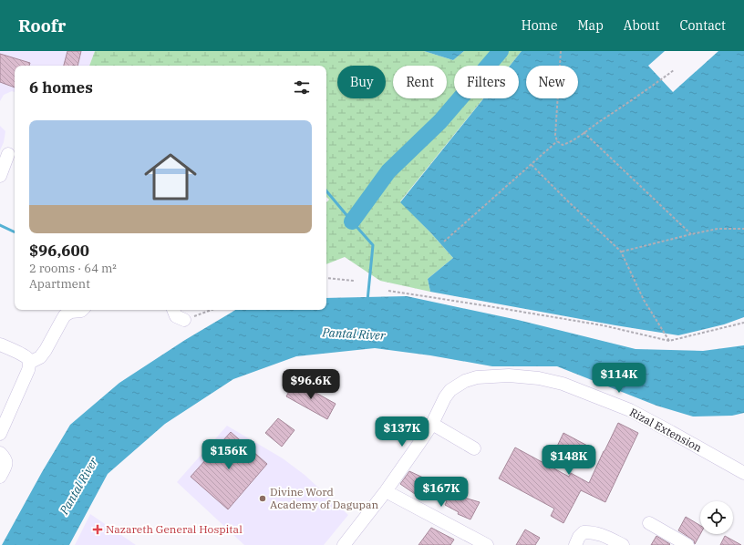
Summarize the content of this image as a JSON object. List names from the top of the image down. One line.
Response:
{"streets":{"street":["Rizal Extension"]},"water":["Pantal River"],"places":{"other":["Divine Word Academy of Dagupan"],"health":["Nazareth General Hospital"]},"page":{"header":"Roofr","nav":["Home","Map","About","Contact"],"chip":["Buy","Rent","Filters","New"],"heading":"6 homes","list":[{"name":"$96,600","note":"2 rooms · 64 m² · Apartment"}],"price":["$114K","$96.6K","$137K","$156K","$148K","$167K"]}}
